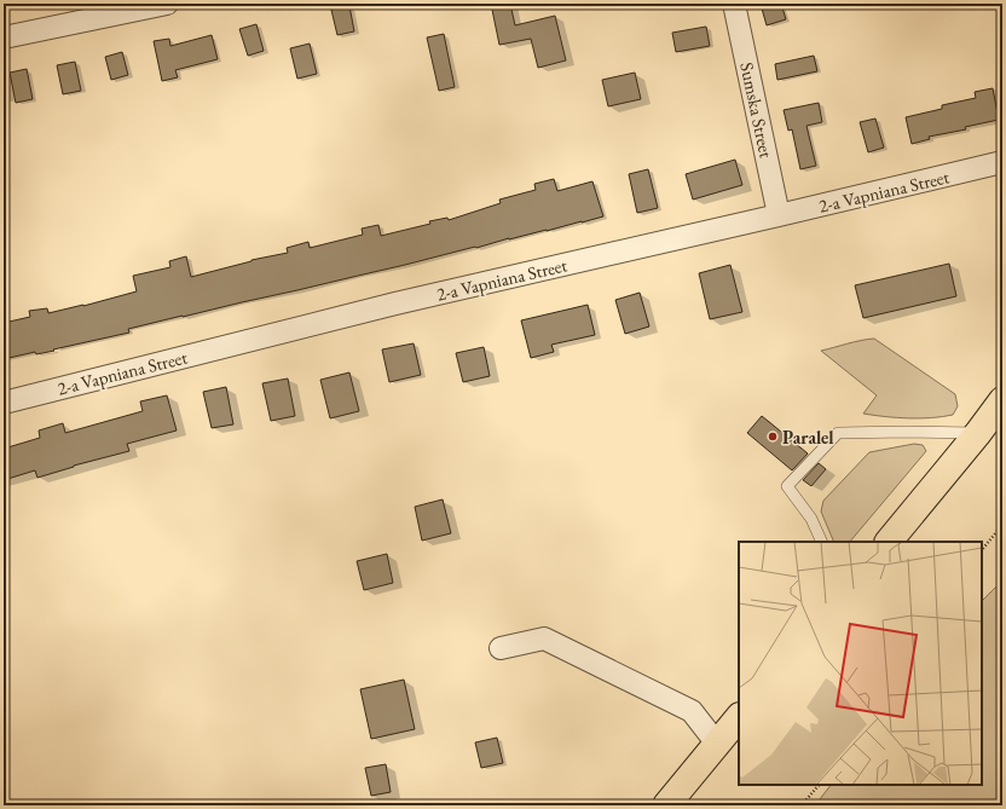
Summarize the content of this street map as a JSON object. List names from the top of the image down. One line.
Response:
{"streets":{"street":["Sumska Street","2-a Vapniana Street"]},"crossings":[["Sumska Street","2-a Vapniana Street"]],"places":["Paralel"]}
